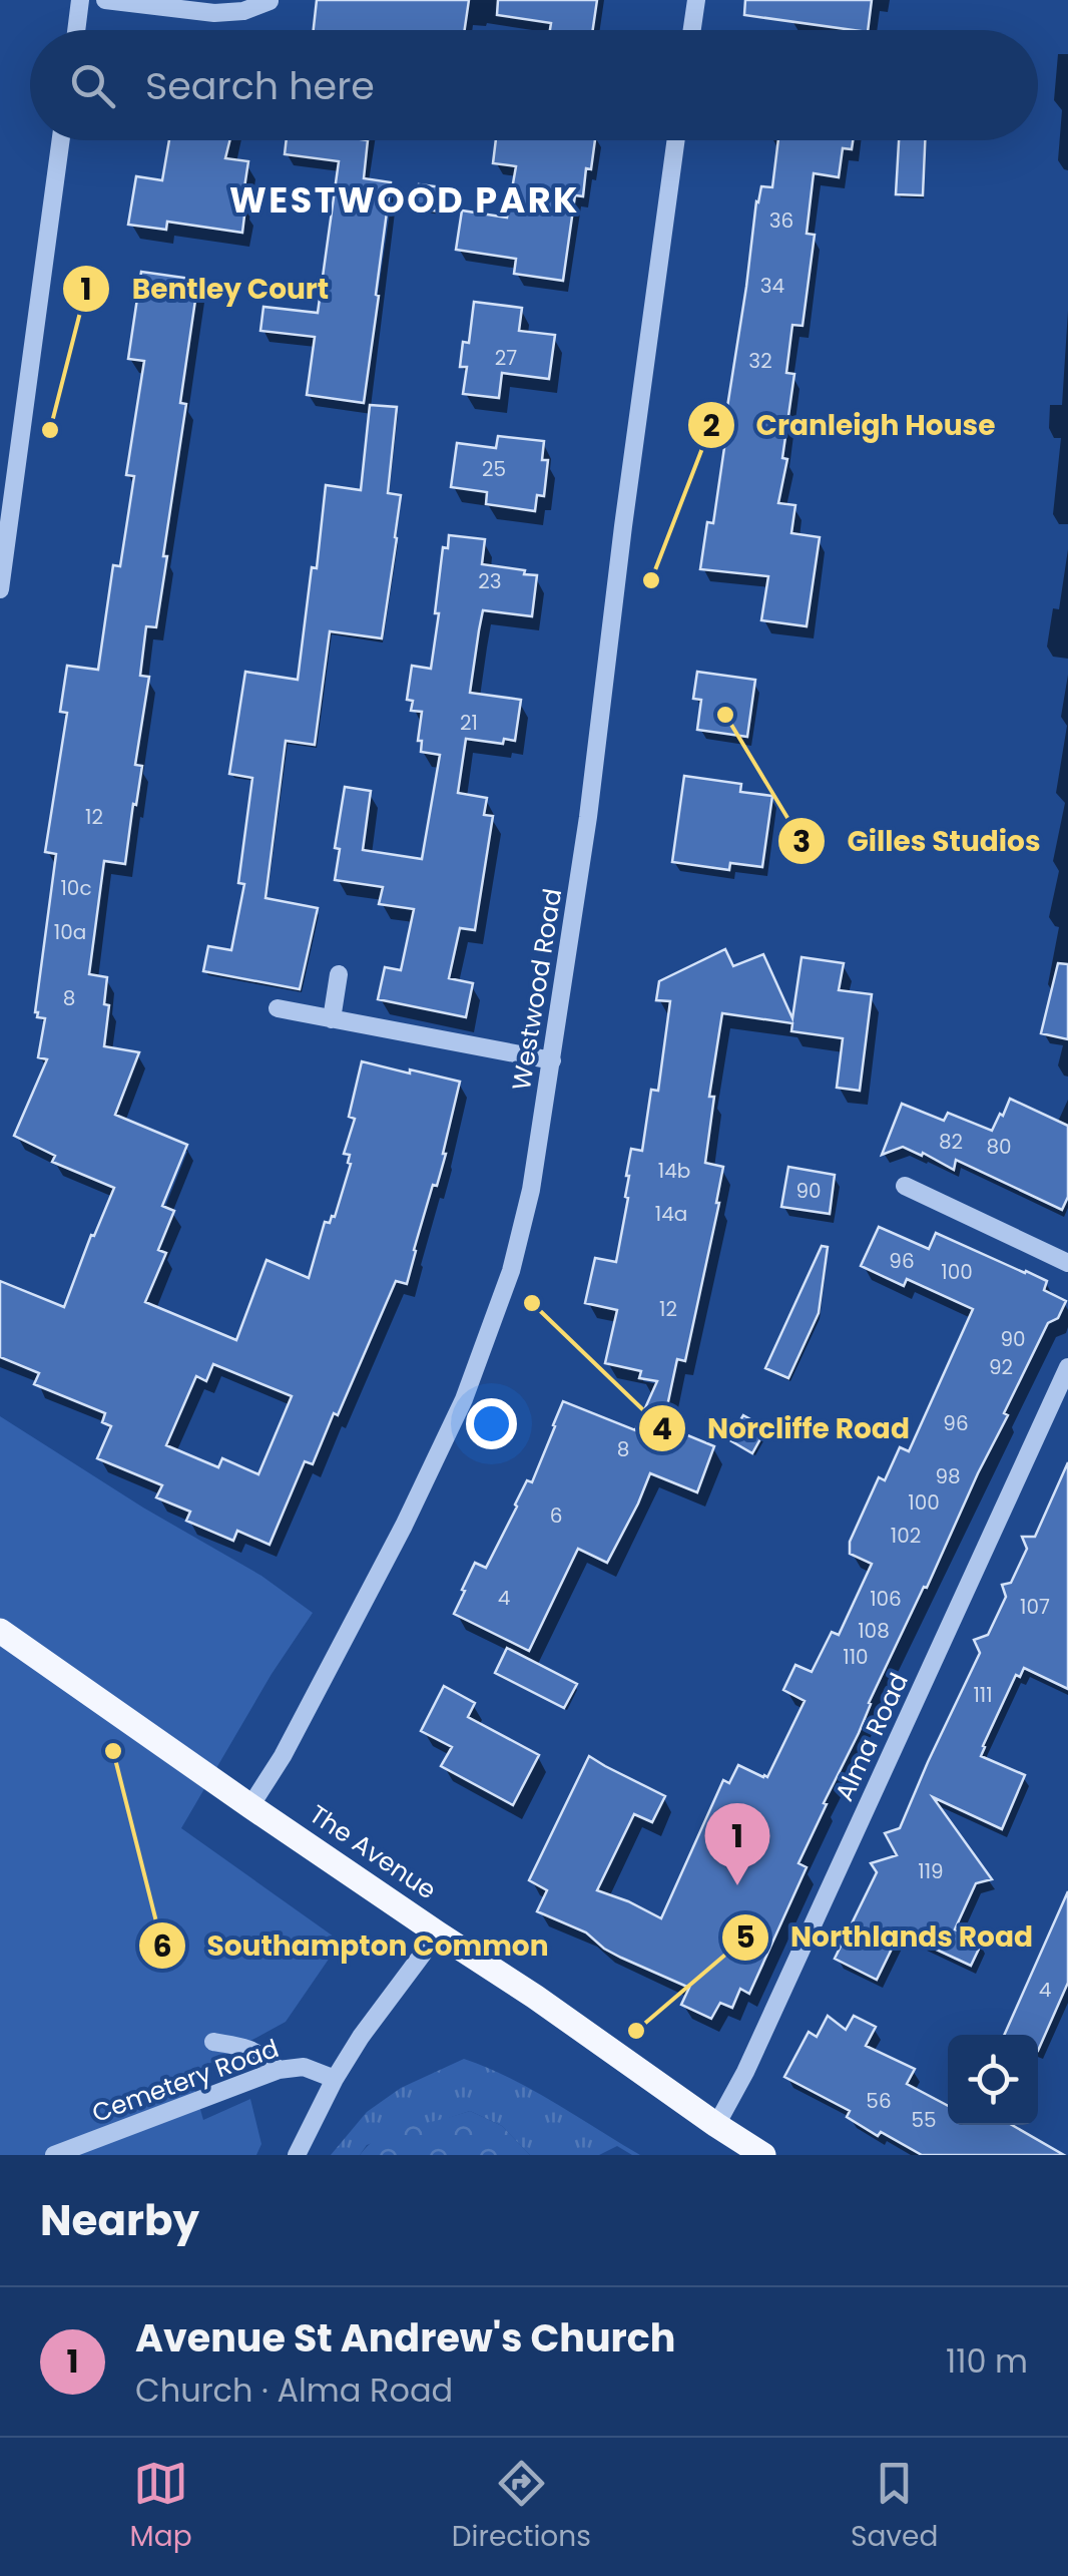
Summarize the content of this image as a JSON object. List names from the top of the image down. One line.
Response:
{"streets":{"main road":["The Avenue"],"street":["Westwood Road","Alma Road","Cemetery Road"]},"crossings":[["Westwood Road","The Avenue"],["Alma Road","The Avenue"]],"districts":["WESTWOOD PARK"],"places":["Bentley Court","Cranleigh House","Gilles Studios","Norcliffe Road","Southampton Common","Northlands Road"],"house_numbers":["36","34","27","32","25","23","21","12","10c","10a","8","82","80","14b","90","14a","96","100","12","90","92","96","8","98","100","6","102","4","106","107","108","110","111","119","4","56","55"],"page":{"search":"Search here","pins":"1","heading":"Nearby","list":[{"mark":"1","name":"Avenue St Andrew's Church","note":"Church · Alma Road","value":"110 m"}],"nav":["Map","Directions","Saved"]}}
